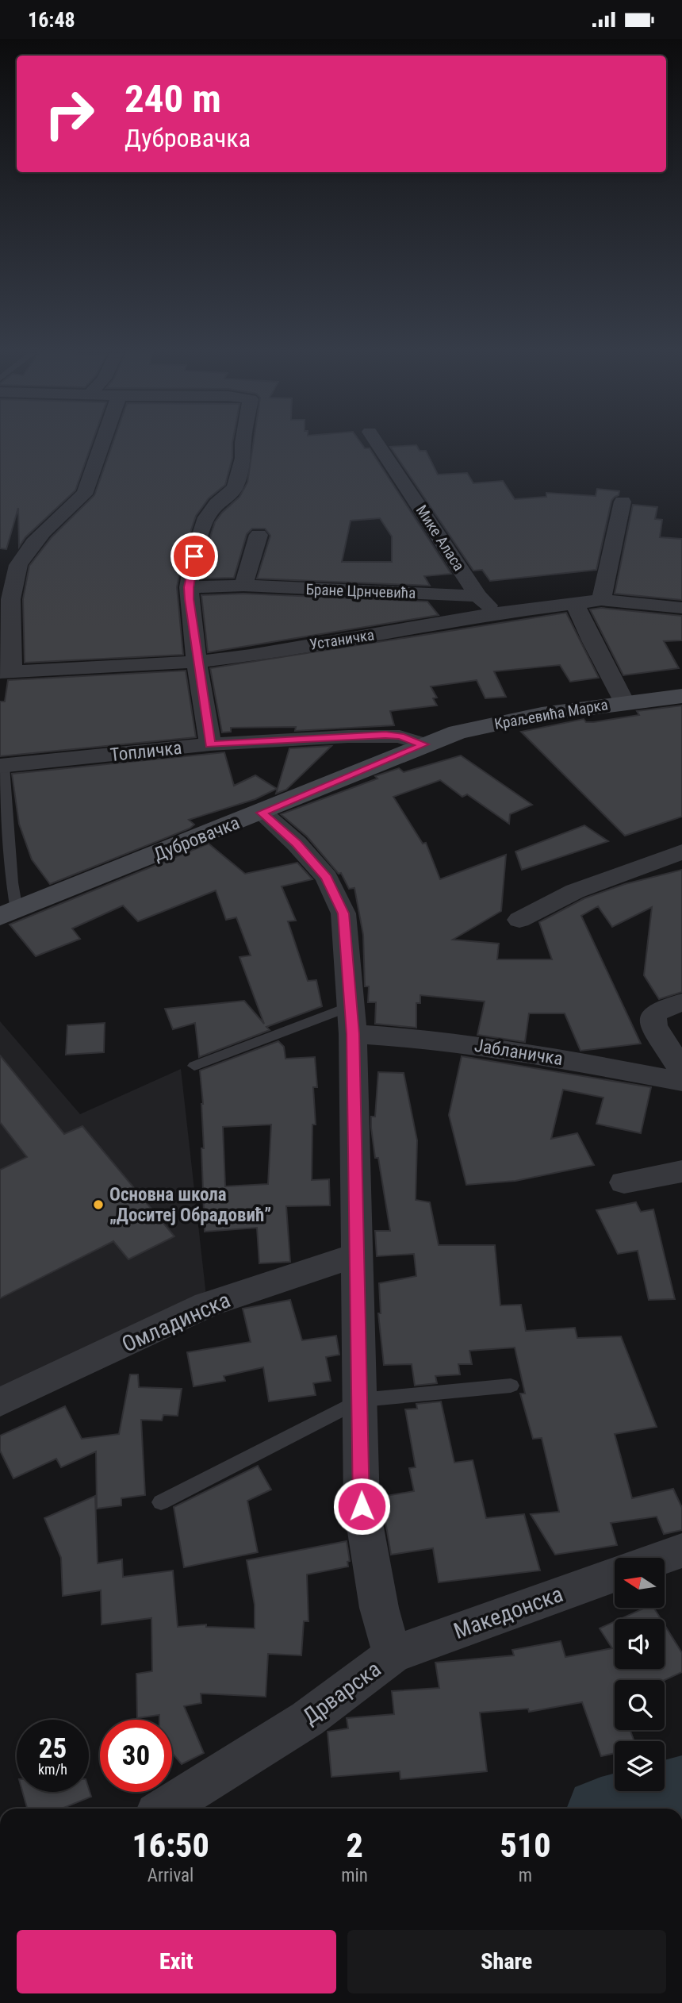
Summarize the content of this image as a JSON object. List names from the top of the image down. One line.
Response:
{"streets":{"main road":["Краљевића Марка","Дубровачка"],"street":["Мике Аласа","Бране Црнчевића","Устаничка","Топличка","Јабланичка","Омладинска","Македонска","Дрварска"]},"crossings":[["Мике Аласа","Бране Црнчевића"],["Мике Аласа","Устаничка"],["Краљевића Марка","Топличка"],["Краљевића Марка","Дубровачка"],["Топличка","Дубровачка"],["Дубровачка","Дрварска"],["Јабланичка","Дрварска"],["Омладинска","Дрварска"],["Македонска","Дрварска"]],"places":["Основна школа „Доситеј Обрадовић”"],"north":"left","page":{"status":"16:48","turn":["240 m","Дубровачка"],"speed":"25 km/h","limit":"30","eta":["16:50","Arrival","2","min","510","m"],"buttons":["Exit","Share"]}}
